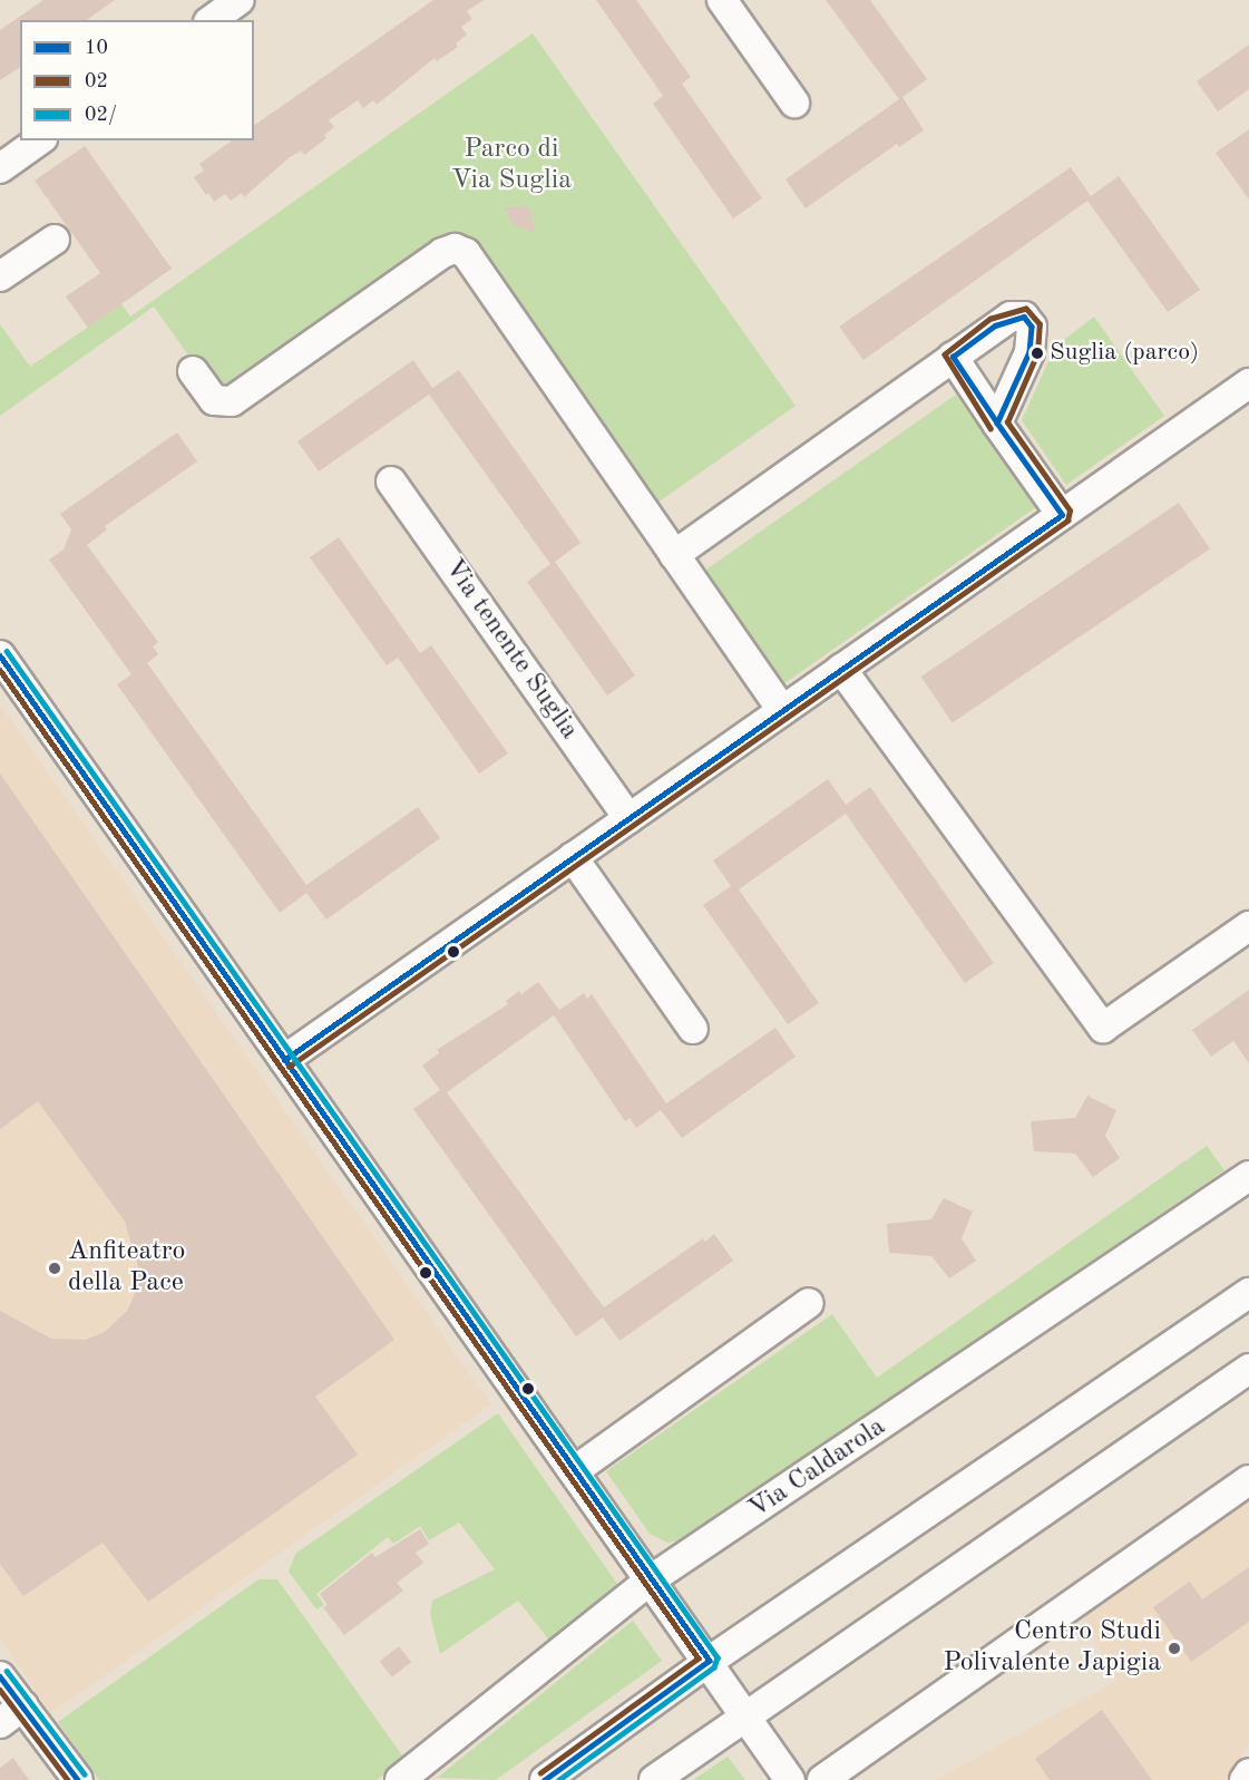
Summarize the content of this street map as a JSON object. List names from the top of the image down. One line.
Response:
{"streets":{"street":["Via tenente Suglia","Via Caldarola"]},"parks":["Parco di Via Suglia"],"places":["Suglia (parco)","Anfiteatro della Pace","Centro Studi Polivalente Japigia"],"lines":["transit line 02","transit line 10","transit line 02/"],"legend":["10","02","02/"]}
